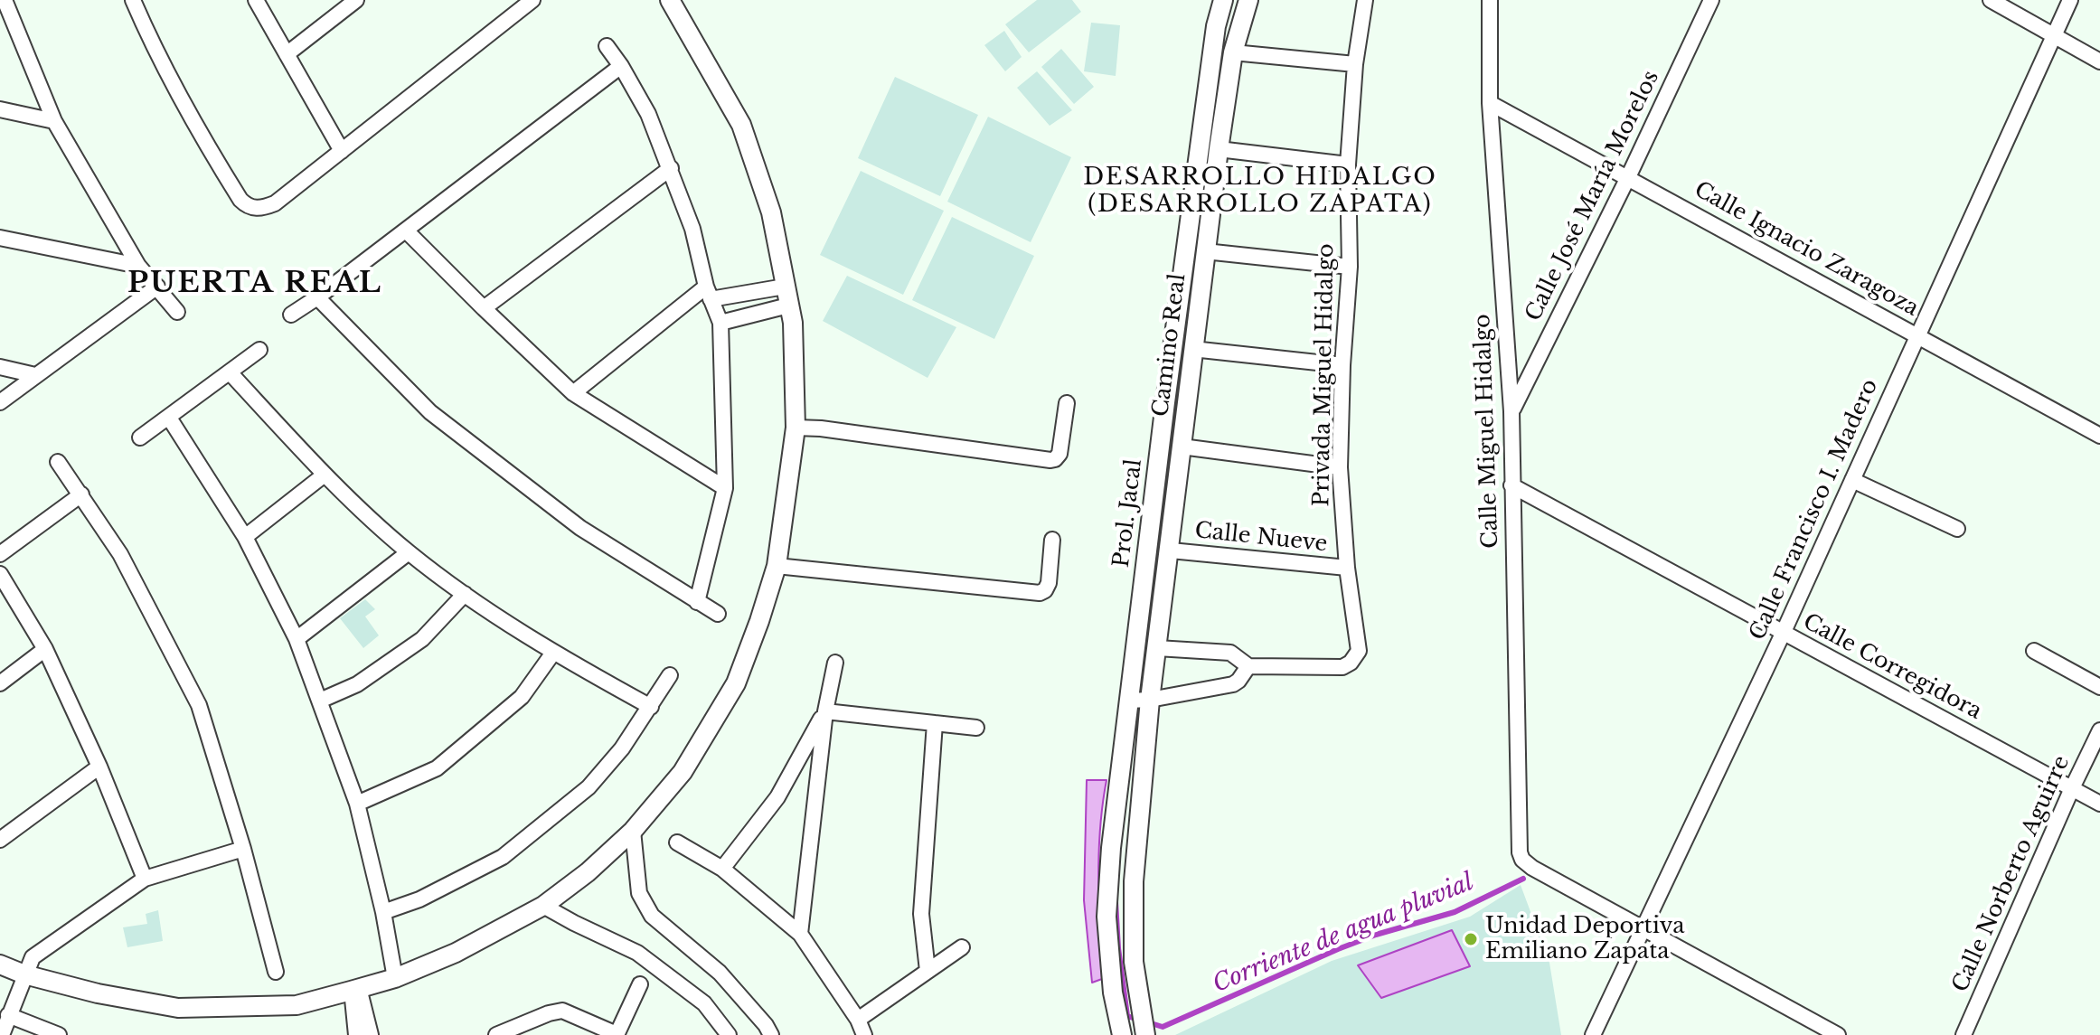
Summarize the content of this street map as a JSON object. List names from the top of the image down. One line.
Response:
{"streets":{"street":["Calle José María Morelos","Calle Ignacio Zaragoza","Camino Real","Privada Miguel Hidalgo","Calle Miguel Hidalgo","Calle Francisco I. Madero","Prol. Jacal","Calle Nueve","Calle Corregidora","Calle Norberto Aguirre"]},"crossings":[["Calle José María Morelos","Calle Ignacio Zaragoza"],["Calle José María Morelos","Calle Miguel Hidalgo"],["Calle Ignacio Zaragoza","Calle Miguel Hidalgo"],["Calle Ignacio Zaragoza","Calle Francisco I. Madero"],["Camino Real","Calle Nueve"],["Privada Miguel Hidalgo","Calle Nueve"],["Calle Miguel Hidalgo","Calle Francisco I. Madero"],["Calle Miguel Hidalgo","Calle Corregidora"],["Calle Francisco I. Madero","Calle Corregidora"],["Calle Corregidora","Calle Norberto Aguirre"]],"districts":["DESARROLLO HIDALGO (DESARROLLO ZAPATA)","PUERTA REAL"],"water":["Corriente de agua pluvial"],"places":["Unidad Deportiva Emiliano Zapata"]}
